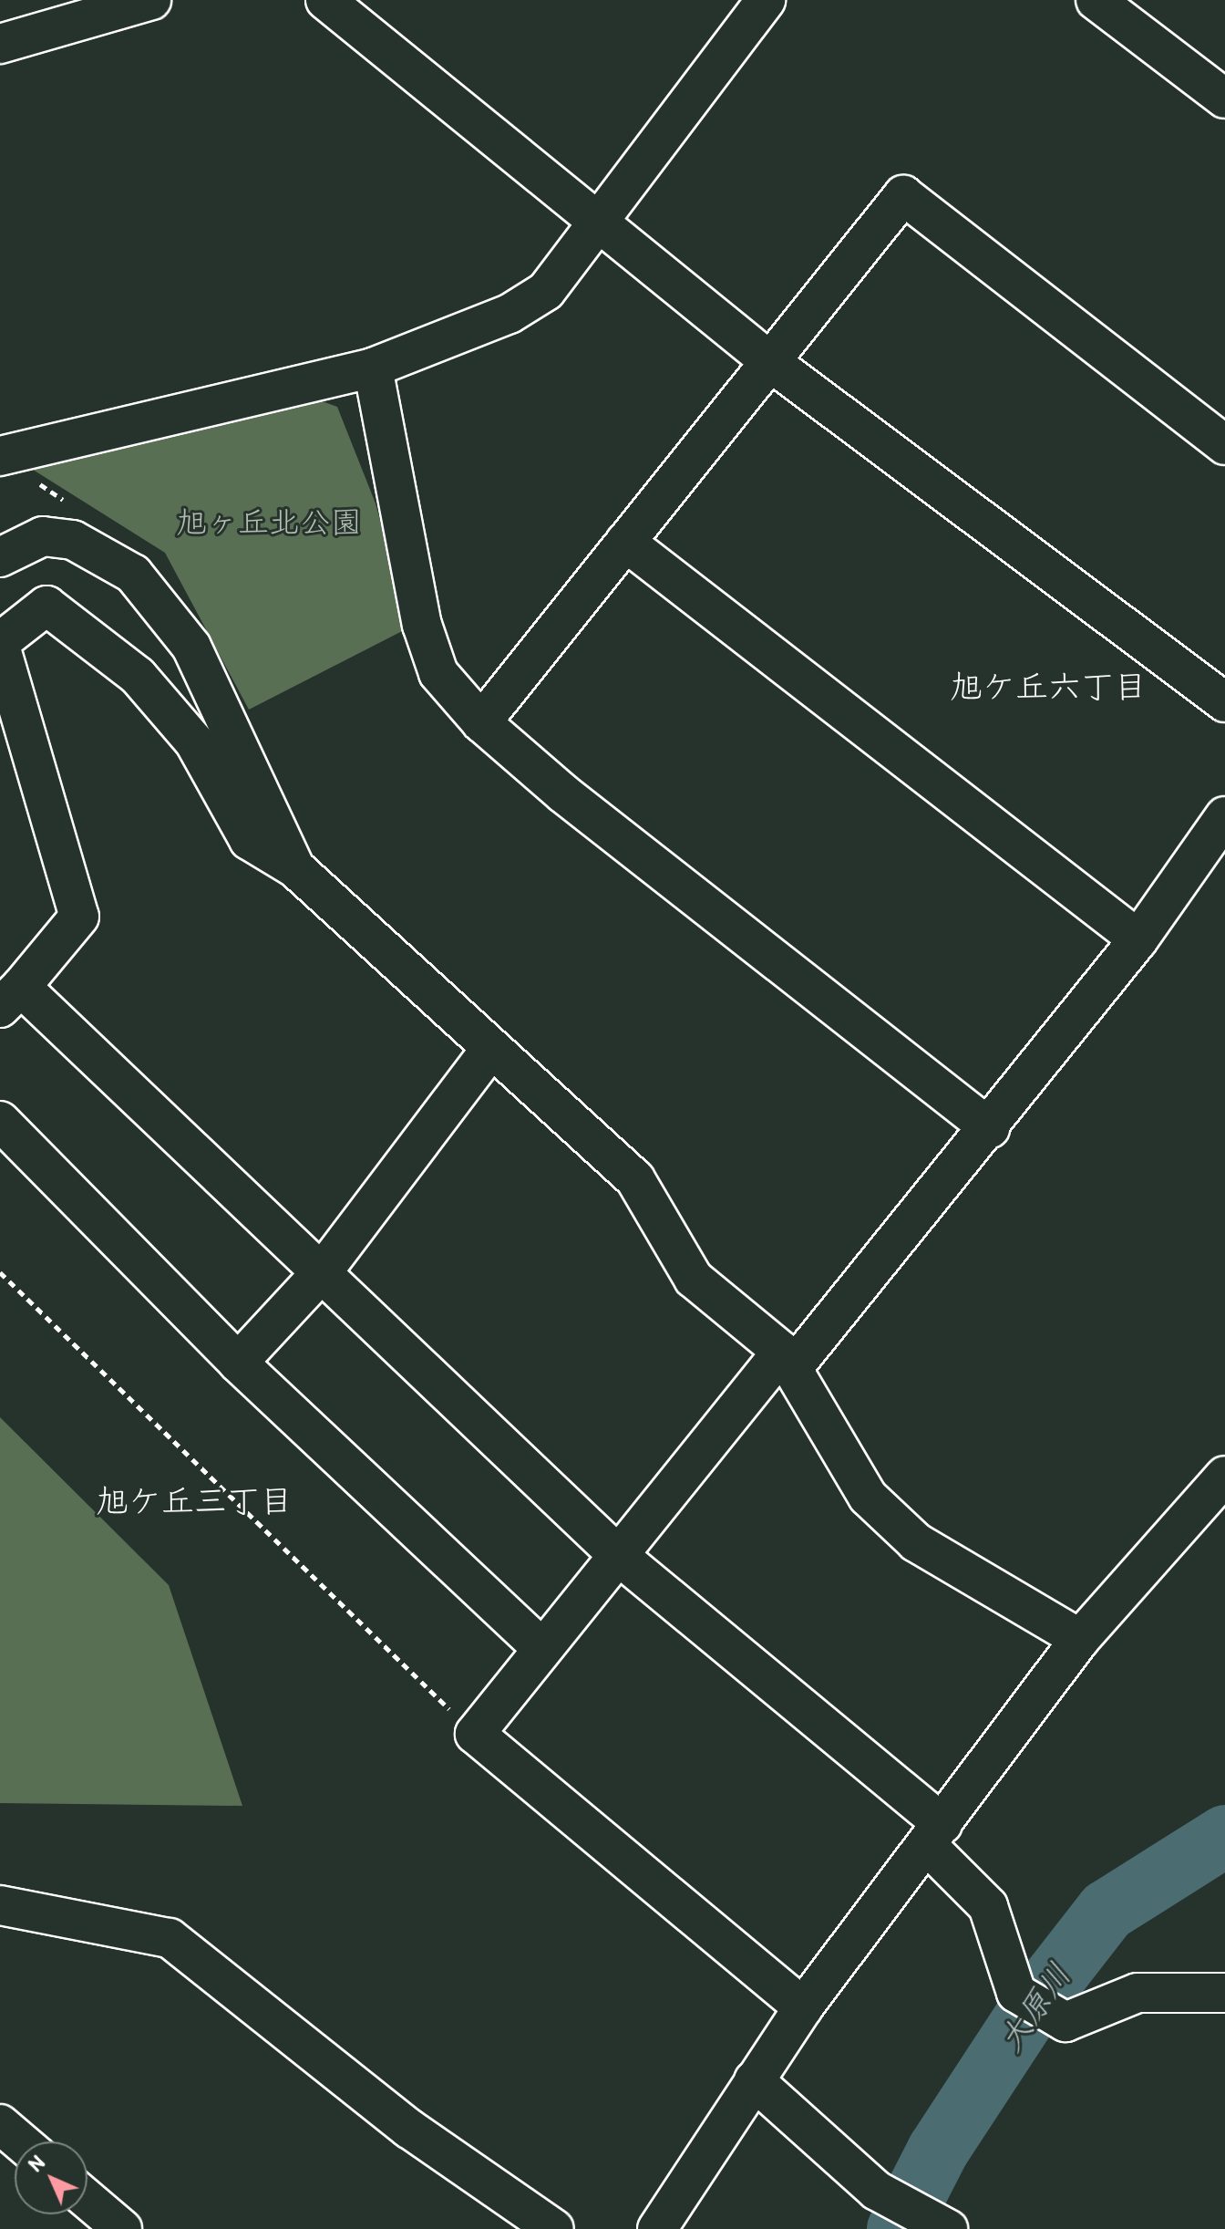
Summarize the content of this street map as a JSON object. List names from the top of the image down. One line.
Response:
{"districts":["旭ケ丘六丁目","旭ケ丘三丁目"],"water":["大原川"],"parks":["旭ヶ丘北公園"],"north":"top left"}
